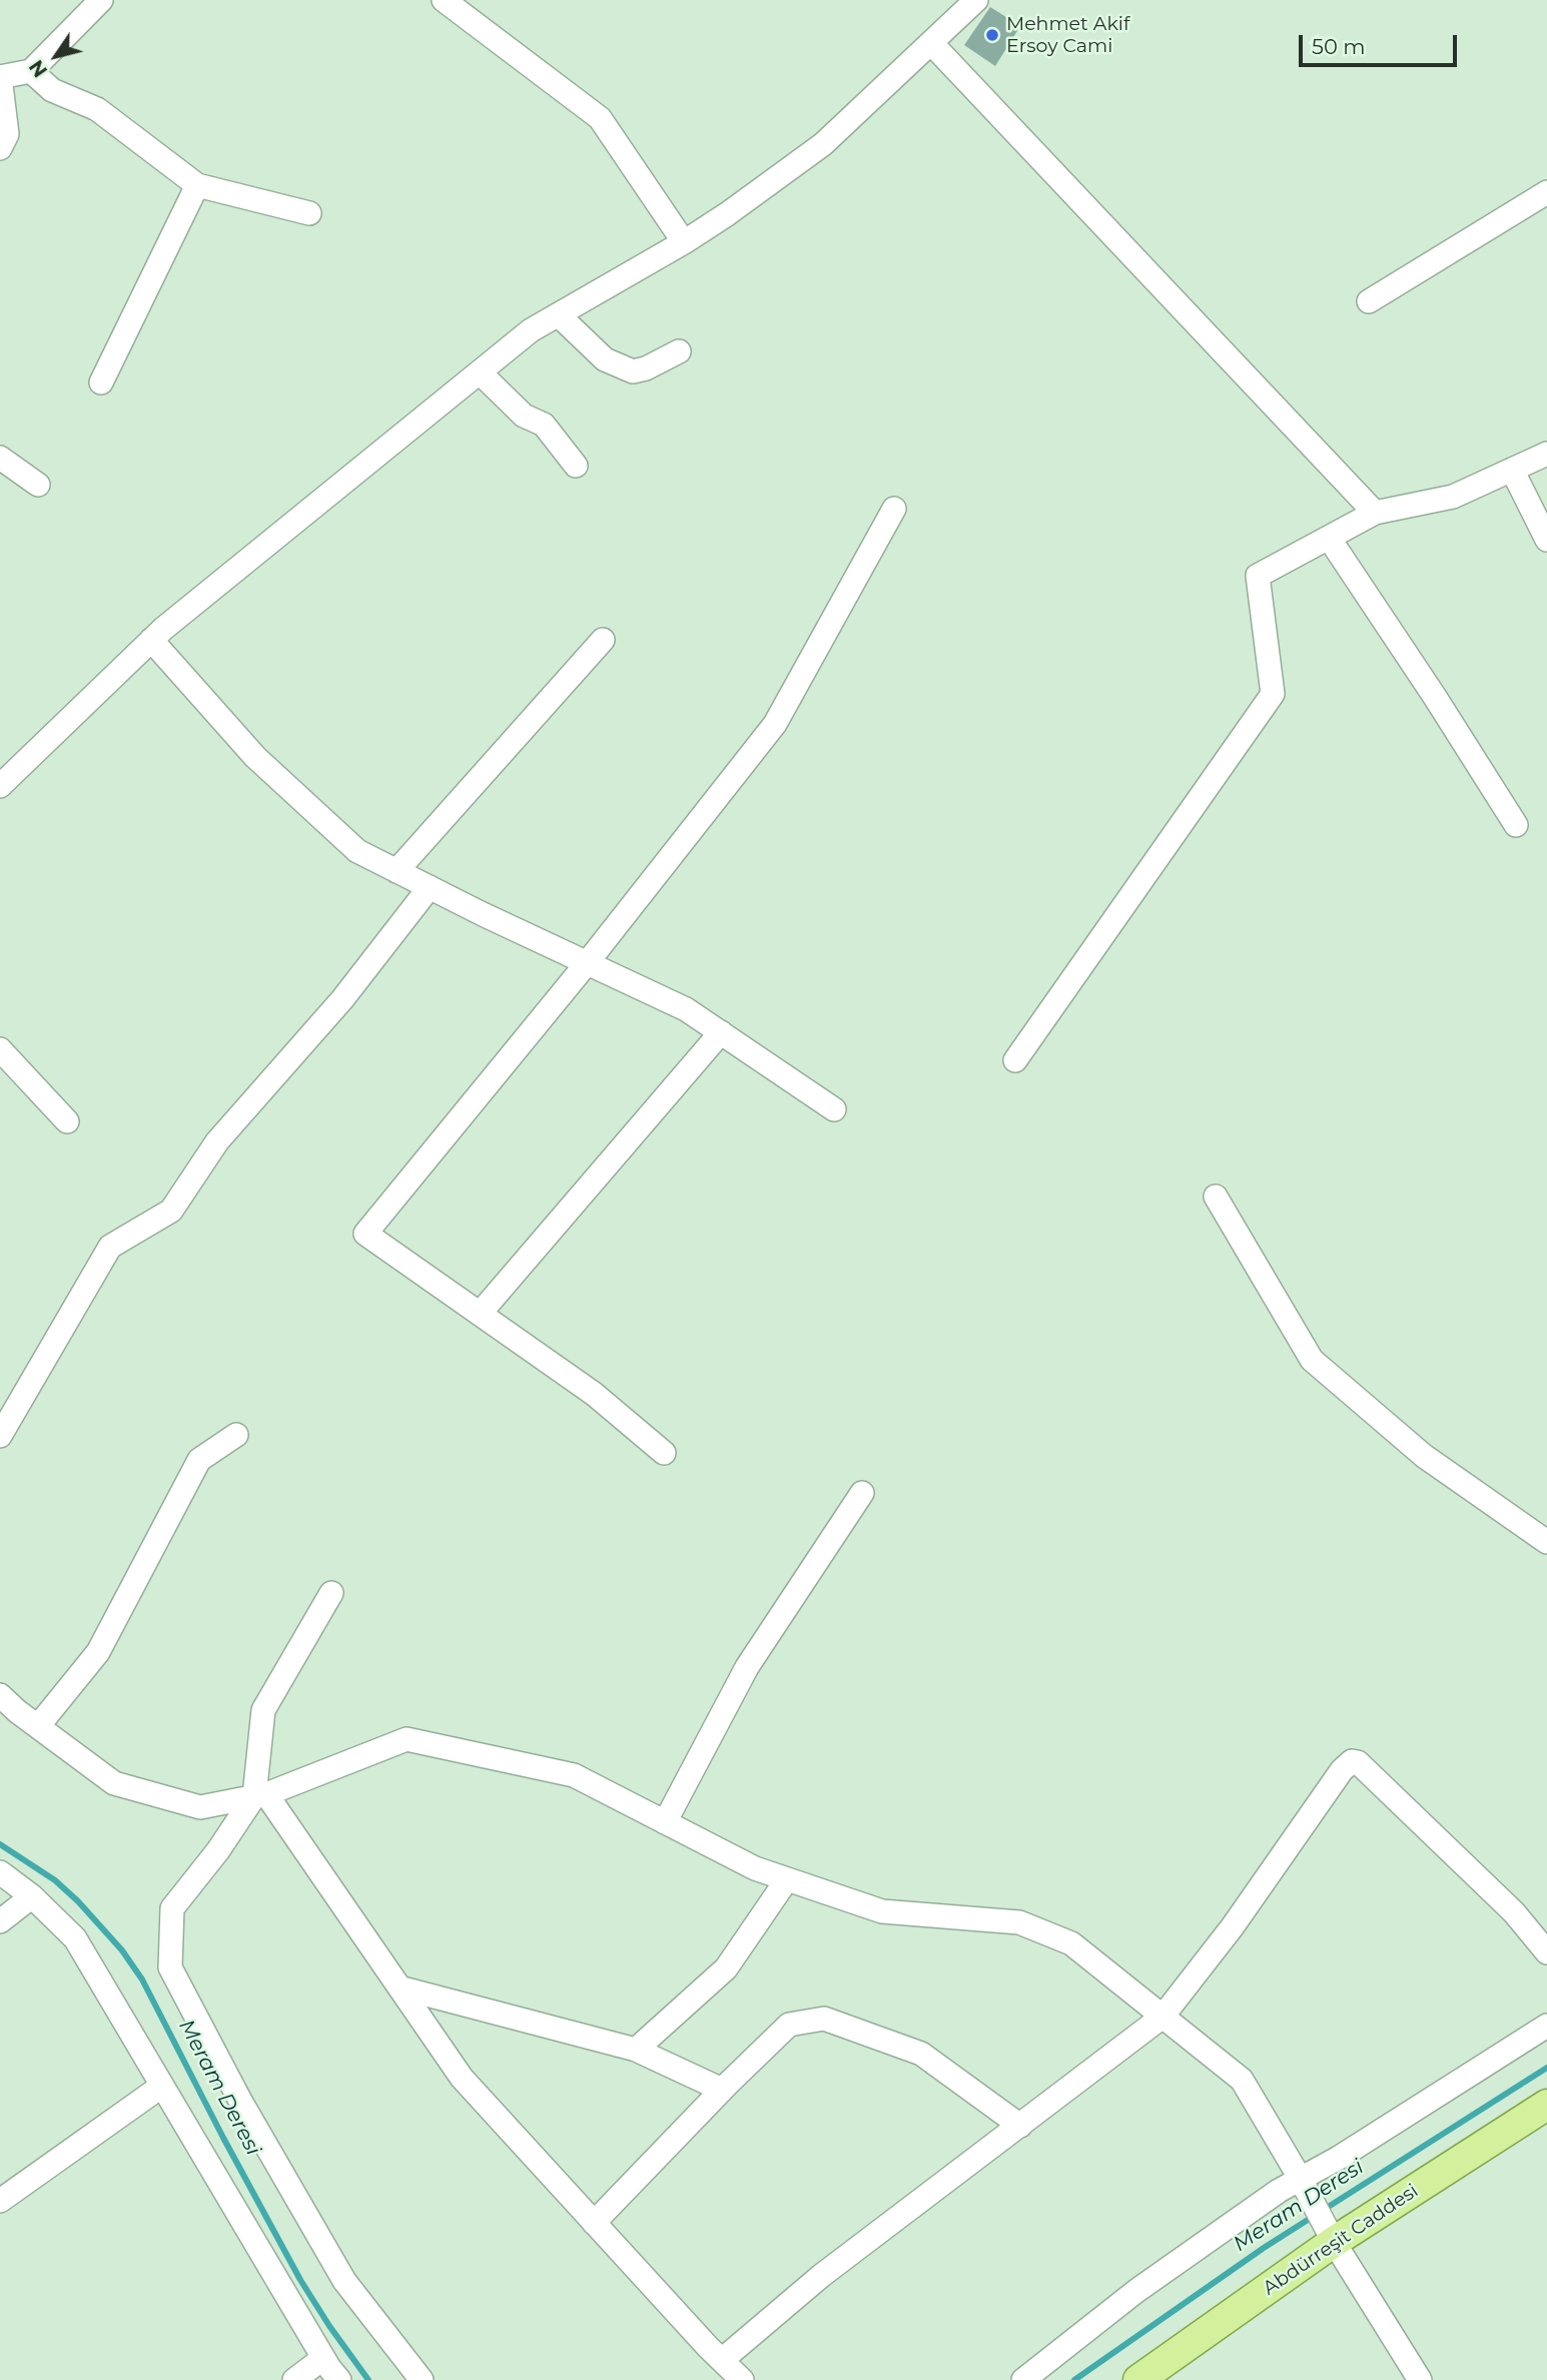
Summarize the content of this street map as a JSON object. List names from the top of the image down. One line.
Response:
{"streets":{"main road":["Abdürreşit Caddesi"]},"water":["Meram Deresi"],"places":["Mehmet Akif Ersoy Cami"],"scale_bar":"50 m","north":"bottom left"}
